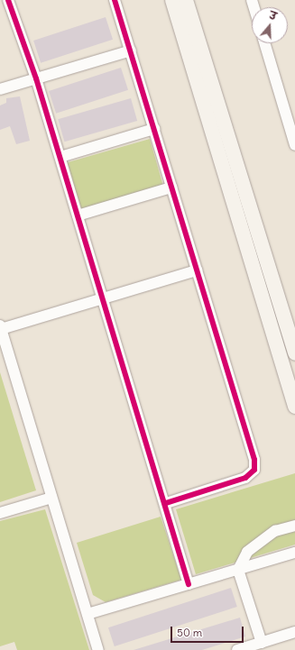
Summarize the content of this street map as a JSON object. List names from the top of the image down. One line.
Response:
{"scale_bar":"50 m","north":"top"}
